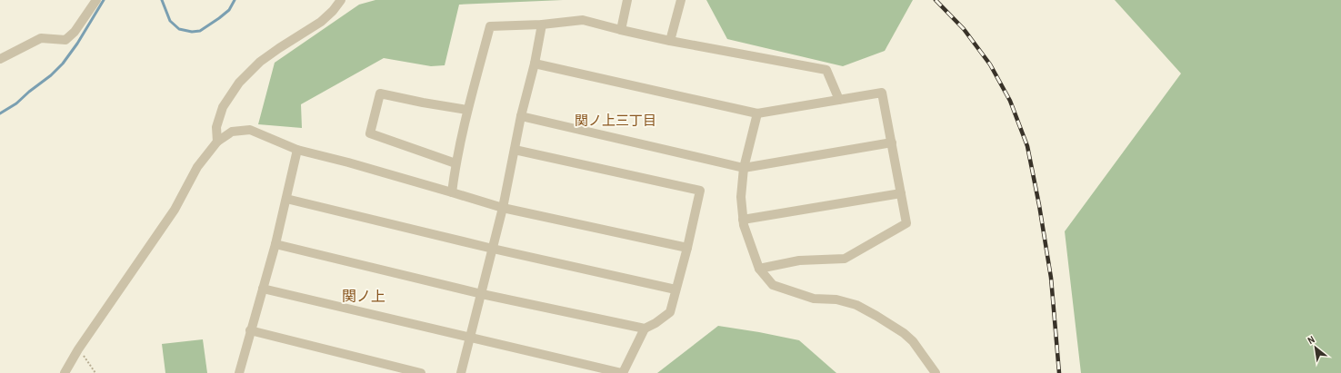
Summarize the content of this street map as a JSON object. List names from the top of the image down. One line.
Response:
{"districts":["関ノ上三丁目","関ノ上"],"north":"top left"}
